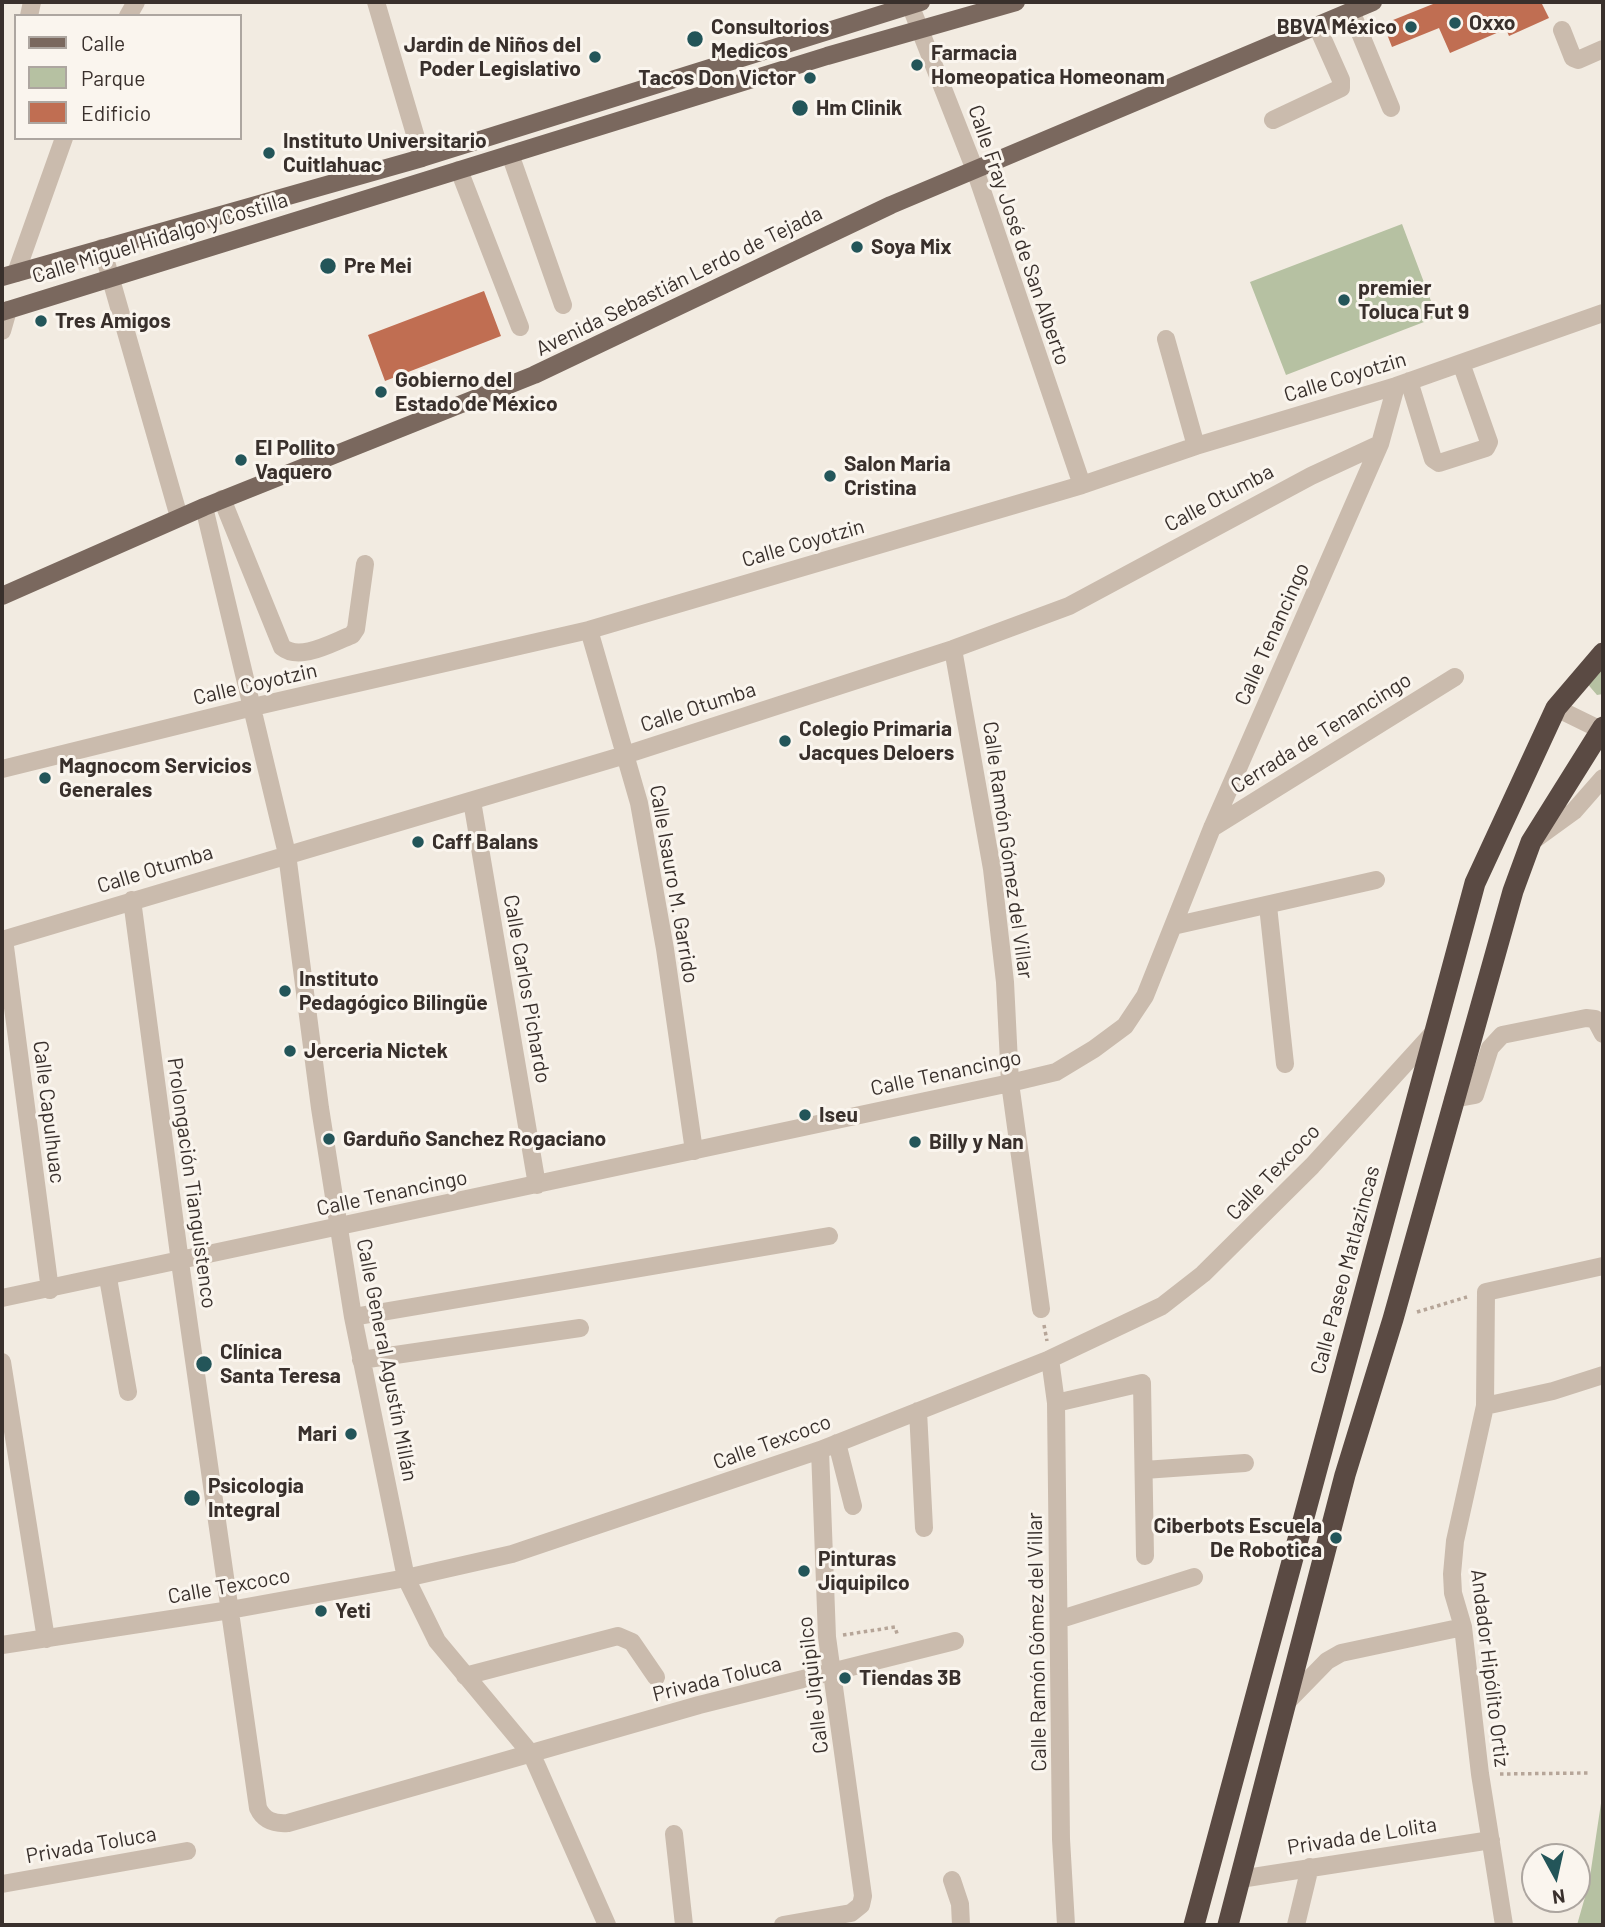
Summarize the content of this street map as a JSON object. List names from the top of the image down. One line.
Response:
{"streets":{"highway":["Calle Paseo Matlazincas"],"main road":["Calle Miguel Hidalgo y Costilla","Avenida Sebastián Lerdo de Tejada"],"street":["Calle Fray José de San Alberto","Calle Coyotzin","Calle Otumba","Calle Tenancingo","Cerrada de Tenancingo","Calle Ramón Gómez del Villar","Calle Isauro M. Garrido","Calle Carlos Pichardo","Calle Capulhuac","Calle Texcoco","Prolongación Tianguistenco","Calle General Agustín Millán","Andador Hipólito Ortiz","Privada Toluca","Calle Jiquipilco","Privada de Lolita"]},"crossings":[["Calle Fray José de San Alberto","Calle Miguel Hidalgo y Costilla"],["Calle Fray José de San Alberto","Avenida Sebastián Lerdo de Tejada"],["Calle Fray José de San Alberto","Calle Coyotzin"],["Avenida Sebastián Lerdo de Tejada","Calle General Agustín Millán"],["Calle Coyotzin","Calle Tenancingo"],["Calle Coyotzin","Calle Isauro M. Garrido"],["Calle Coyotzin","Calle General Agustín Millán"],["Calle Otumba","Calle Tenancingo"],["Calle Otumba","Calle Ramón Gómez del Villar"],["Calle Otumba","Calle Isauro M. Garrido"],["Calle Otumba","Calle Carlos Pichardo"],["Calle Otumba","Calle Capulhuac"],["Calle Otumba","Prolongación Tianguistenco"],["Calle Otumba","Calle General Agustín Millán"],["Calle Tenancingo","Cerrada de Tenancingo"],["Calle Tenancingo","Calle Ramón Gómez del Villar"],["Calle Tenancingo","Calle Isauro M. Garrido"],["Calle Tenancingo","Calle Carlos Pichardo"],["Calle Tenancingo","Calle Capulhuac"],["Calle Tenancingo","Prolongación Tianguistenco"],["Calle Tenancingo","Calle General Agustín Millán"],["Calle Ramón Gómez del Villar","Calle Texcoco"],["Calle Texcoco","Prolongación Tianguistenco"],["Calle Texcoco","Calle Paseo Matlazincas"],["Calle Texcoco","Calle General Agustín Millán"],["Calle Texcoco","Calle Jiquipilco"],["Prolongación Tianguistenco","Calle General Agustín Millán"],["Prolongación Tianguistenco","Privada Toluca"],["Calle General Agustín Millán","Privada Toluca"],["Andador Hipólito Ortiz","Privada de Lolita"],["Privada Toluca","Calle Jiquipilco"]],"places":["Oxxo","BBVA México","Consultorios Medicos","Jardin de Niños del Poder Legislativo","Farmacia Homeopatica Homeonam","Tacos Don Victor","Hm Clinik","Instituto Universitario Cuitlahuac","Soya Mix","Pre Mei","premier Toluca Fut 9","Tres Amigos","Gobierno del Estado de México","El Pollito Vaquero","Salon Maria Cristina","Colegio Primaria Jacques Deloers","Magnocom Servicios Generales","Caff Balans","Instituto Pedagógico Bilingüe","Jerceria Nictek","Iseu","Garduño Sanchez Rogaciano","Billy y Nan","Clínica Santa Teresa","Mari","Psicologia Integral","Ciberbots Escuela De Robotica","Pinturas Jiquipilco","Yeti","Tiendas 3B"],"legend":["Calle","Parque","Edificio"],"north":"bottom"}
